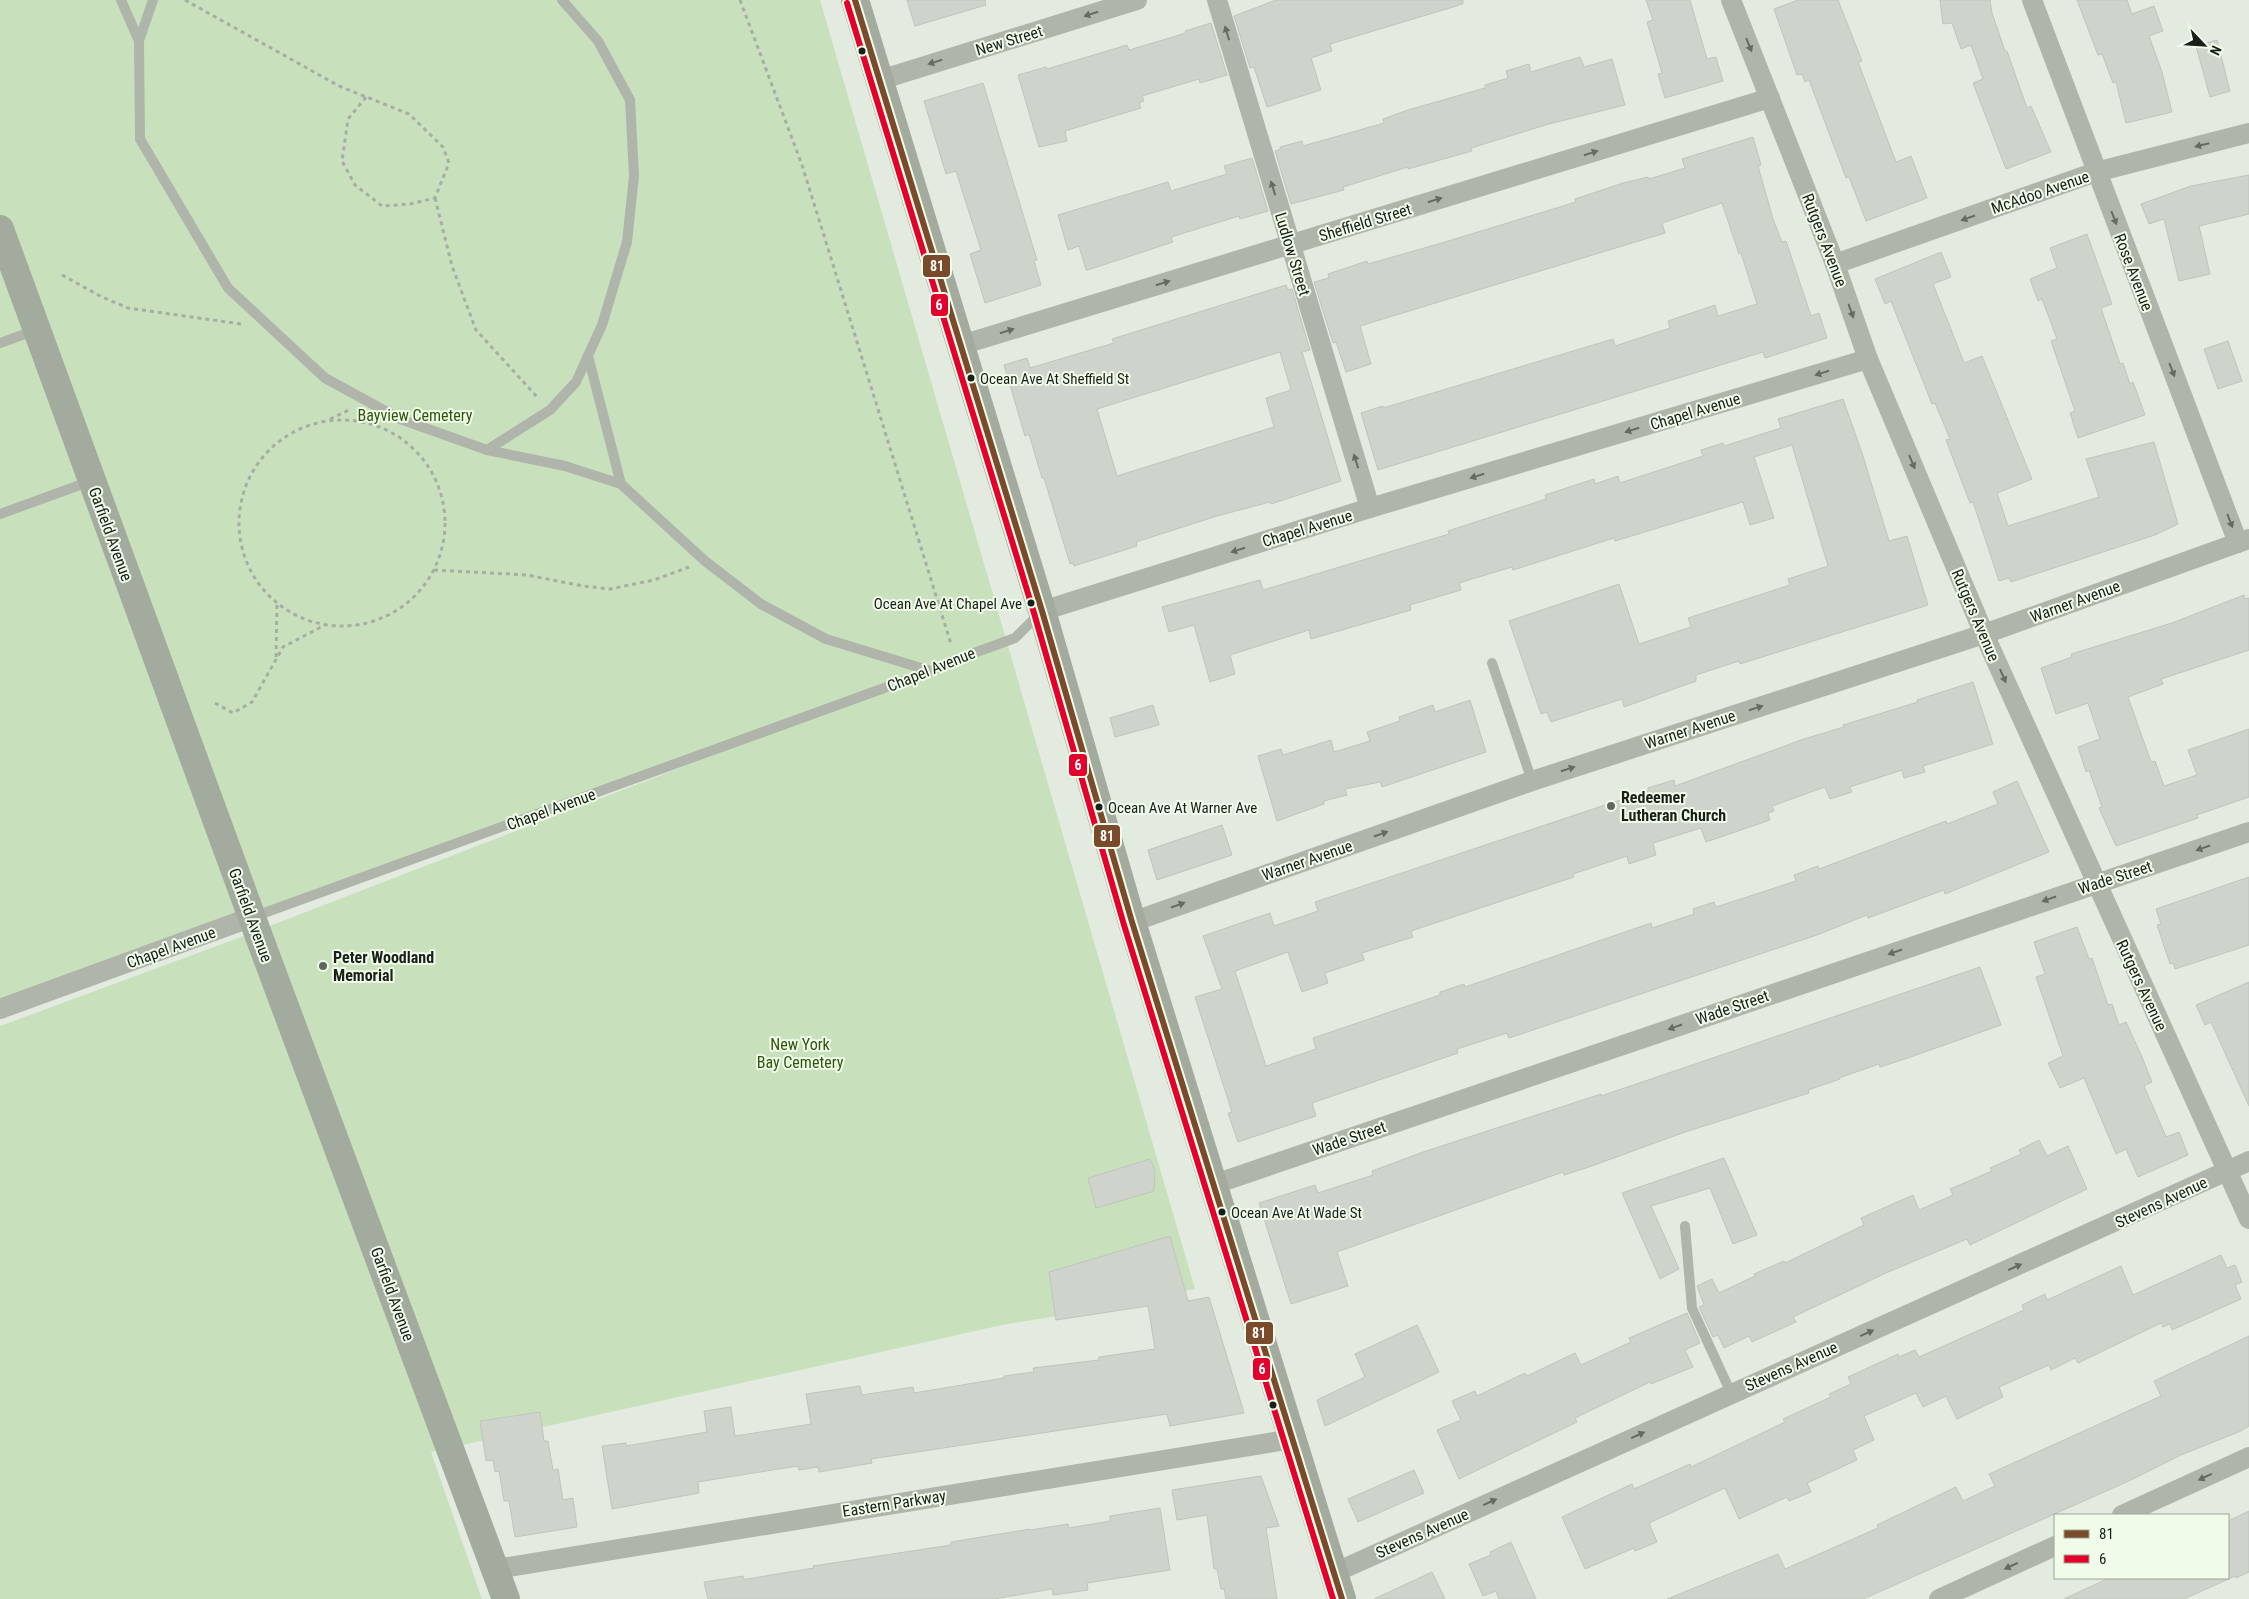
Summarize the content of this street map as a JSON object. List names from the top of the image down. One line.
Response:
{"streets":{"street":["New Street","McAdoo Avenue","Sheffield Street","Rutgers Avenue","Ludlow Street","Rose Avenue","Chapel Avenue","Garfield Avenue","Warner Avenue","Wade Street","Stevens Avenue","Eastern Parkway"]},"crossings":[["McAdoo Avenue","Rutgers Avenue"],["McAdoo Avenue","Rose Avenue"],["Sheffield Street","Rutgers Avenue"],["Sheffield Street","Ludlow Street"],["Rutgers Avenue","Chapel Avenue"],["Rutgers Avenue","Warner Avenue"],["Rutgers Avenue","Wade Street"],["Rutgers Avenue","Stevens Avenue"],["Ludlow Street","Chapel Avenue"],["Rose Avenue","Warner Avenue"],["Chapel Avenue","Garfield Avenue"],["Garfield Avenue","Eastern Parkway"]],"one_way":["New Street","McAdoo Avenue","Sheffield Street","Rutgers Avenue","Ludlow Street","Rose Avenue","Chapel Avenue","Warner Avenue","Wade Street","Stevens Avenue"],"parks":["Bayview Cemetery","New York Bay Cemetery"],"places":["Ocean Ave At Sheffield St","Ocean Ave At Chapel Ave","Redeemer Lutheran Church","Ocean Ave At Warner Ave","Peter Woodland Memorial","Ocean Ave At Wade St"],"lines":["transit line 81","transit line 6"],"legend":["81","6"],"north":"bottom right"}
